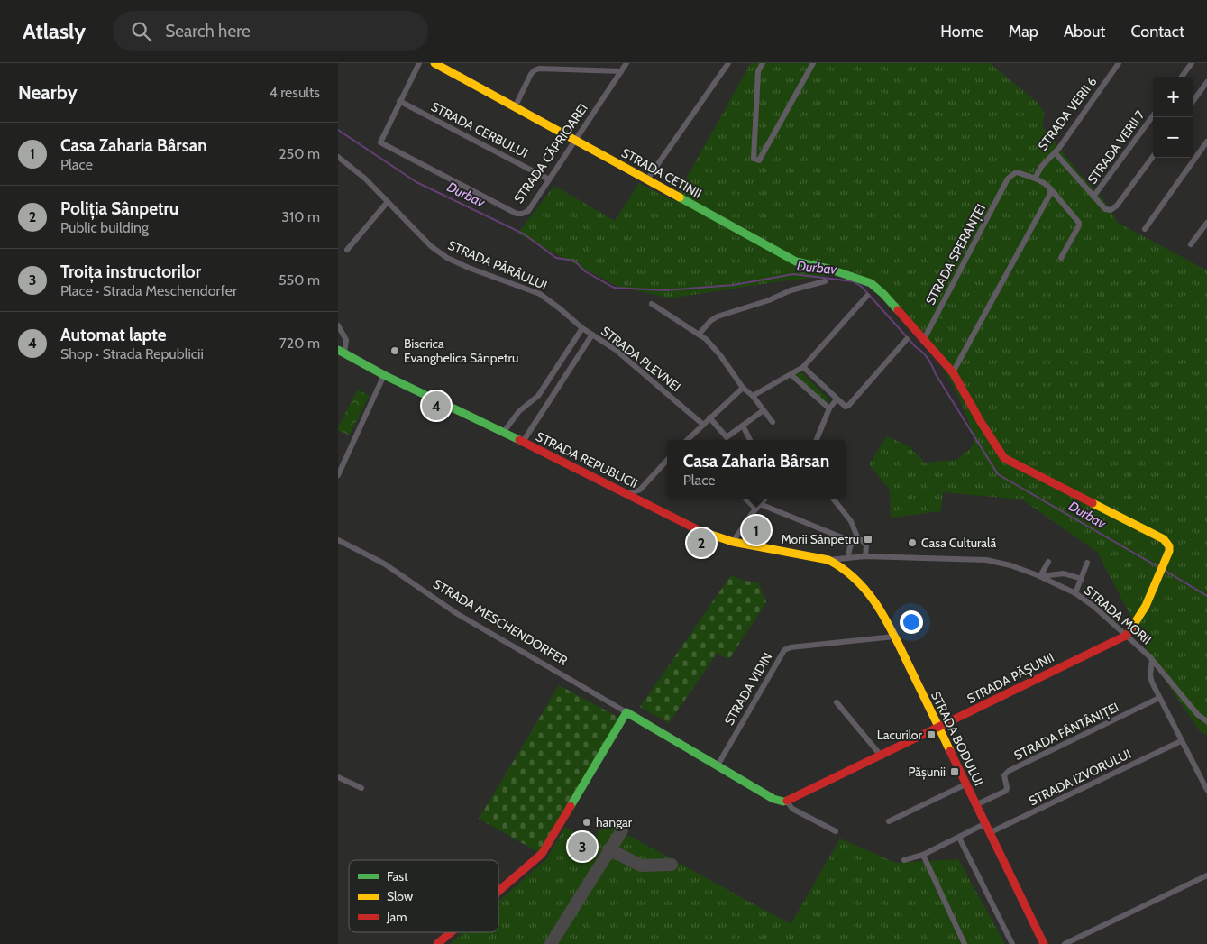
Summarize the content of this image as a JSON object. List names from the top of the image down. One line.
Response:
{"streets":{"main road":["STRADA CETINII","STRADA REPUBLICII","STRADA MESCHENDORFER","STRADA PĂȘUNII","STRADA BODULUI"],"street":["STRADA VERII 6","STRADA CERBULUI","STRADA VERII 7","STRADA CĂPRIOAREI","STRADA SPERANȚEI","STRADA PÂRÂULUI","STRADA PLEVNEI","STRADA MORII","STRADA VIDIN","STRADA FÂNTÂNIȚEI","STRADA IZVORULUI"]},"crossings":[["STRADA VERII 6","STRADA SPERANȚEI"],["STRADA CERBULUI","STRADA CĂPRIOAREI"],["STRADA CĂPRIOAREI","STRADA CETINII"],["STRADA CETINII","STRADA SPERANȚEI"],["STRADA CETINII","STRADA MORII"],["STRADA CETINII","STRADA PĂȘUNII"],["STRADA PÂRÂULUI","STRADA PLEVNEI"],["STRADA PLEVNEI","STRADA REPUBLICII"],["STRADA REPUBLICII","STRADA BODULUI"],["STRADA MORII","STRADA PĂȘUNII"],["STRADA MORII","STRADA BODULUI"],["STRADA MESCHENDORFER","STRADA PĂȘUNII"],["STRADA MESCHENDORFER","STRADA VIDIN"],["STRADA PĂȘUNII","STRADA BODULUI"],["STRADA VIDIN","STRADA BODULUI"],["STRADA FÂNTÂNIȚEI","STRADA BODULUI"],["STRADA BODULUI","STRADA IZVORULUI"]],"water":["Durbav"],"places":{"other":["Biserica Evanghelica Sânpetru","Casa Culturală","hangar"],"transit":["Morii Sânpetru","Lacurilor","Pășunii"]},"legend":["Fast","Slow","Jam"],"page":{"header":"Atlasly","search":"Search here","nav":["Home","Map","About","Contact"],"heading":["Nearby","4 results"],"map_buttons":["+","−"],"list":[{"mark":"1","name":"Casa Zaharia Bârsan","note":"Place","value":"250 m"},{"mark":"2","name":"Poliția Sânpetru","note":"Public building","value":"310 m"},{"mark":"3","name":"Troița instructorilor","note":"Place · Strada Meschendorfer","value":"550 m"},{"mark":"4","name":"Automat lapte","note":"Shop · Strada Republicii","value":"720 m"}],"pins":["4","1","2","3"],"popup":["Casa Zaharia Bârsan","Place"]}}
